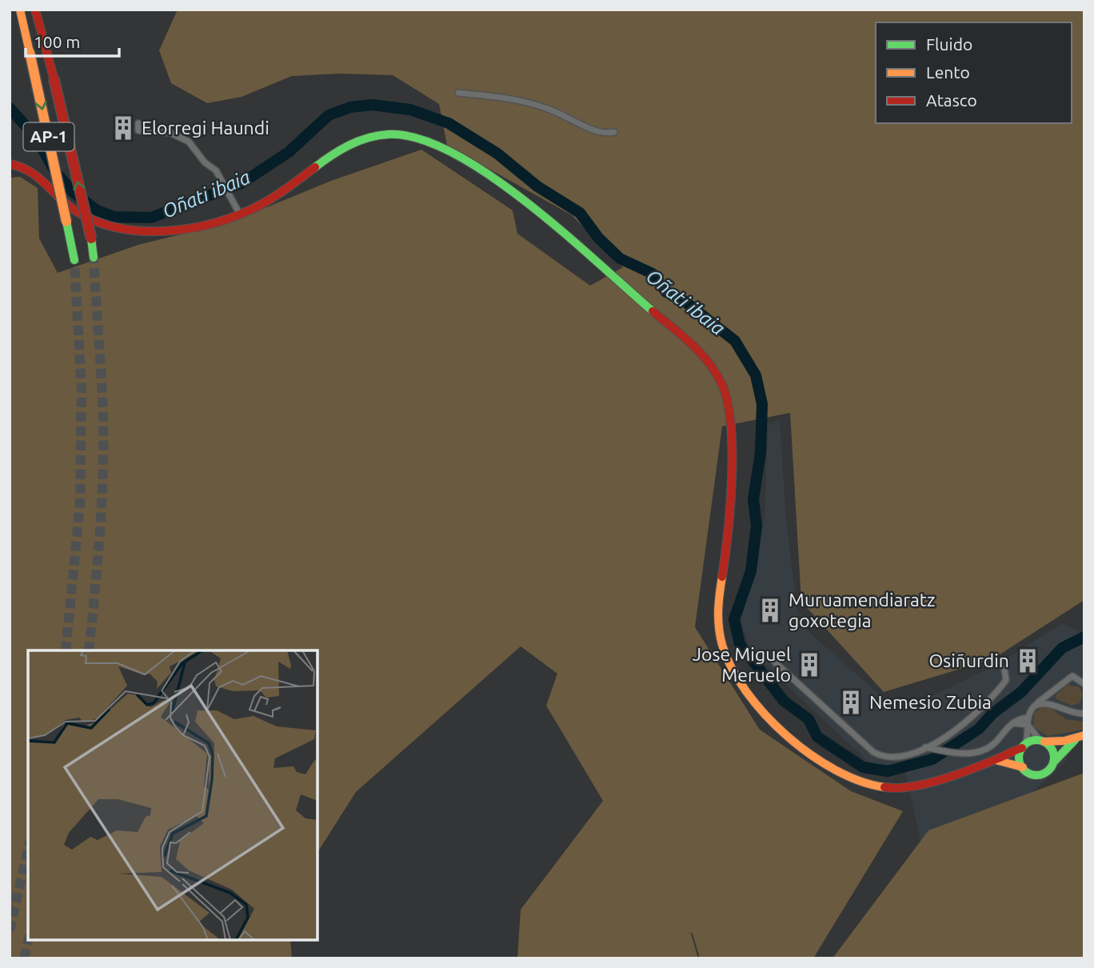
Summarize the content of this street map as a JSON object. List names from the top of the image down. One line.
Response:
{"streets":{"main road":["AP-1"]},"water":["Oñati ibaia"],"places":{"building":["Elorregi Haundi","Muruamendiaratz goxotegia","Osiñurdin","Jose Miguel Meruelo","Nemesio Zubia"]},"legend":["Fluido","Lento","Atasco"],"scale_bar":"100 m"}
